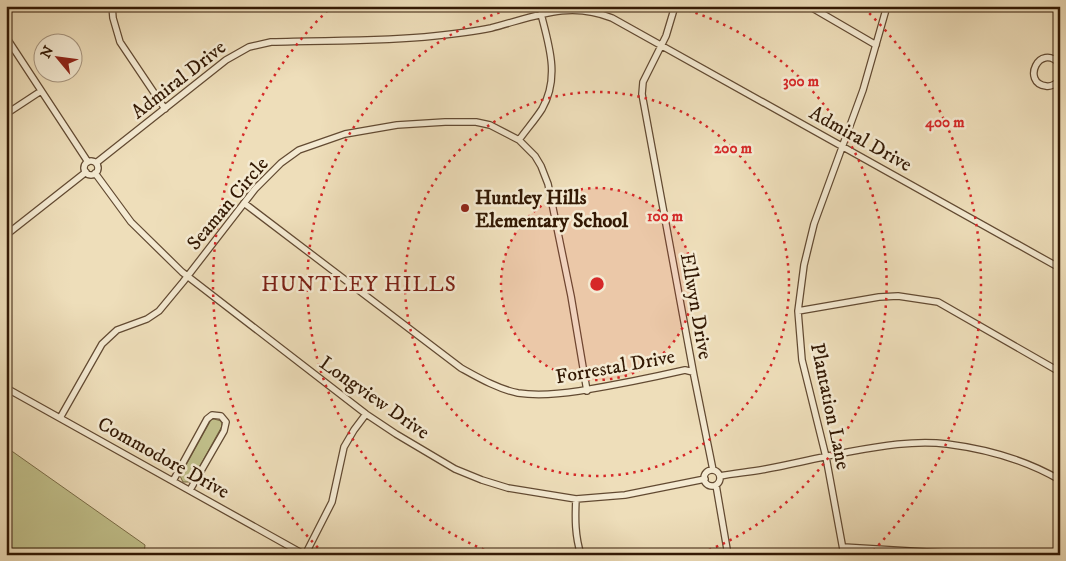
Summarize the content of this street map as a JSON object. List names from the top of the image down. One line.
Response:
{"streets":{"street":["Admiral Drive","Seaman Circle","Ellwyn Drive","Forrestal Drive","Longview Drive","Plantation Lane","Commodore Drive"]},"crossings":[["Admiral Drive","Ellwyn Drive"],["Admiral Drive","Longview Drive"],["Admiral Drive","Plantation Lane"],["Seaman Circle","Forrestal Drive"],["Seaman Circle","Longview Drive"],["Seaman Circle","Commodore Drive"],["Ellwyn Drive","Forrestal Drive"],["Ellwyn Drive","Longview Drive"]],"districts":["HUNTLEY HILLS"],"places":["Huntley Hills Elementary School"],"north":"top left","rings":["300 m","400 m","200 m","100 m"]}
